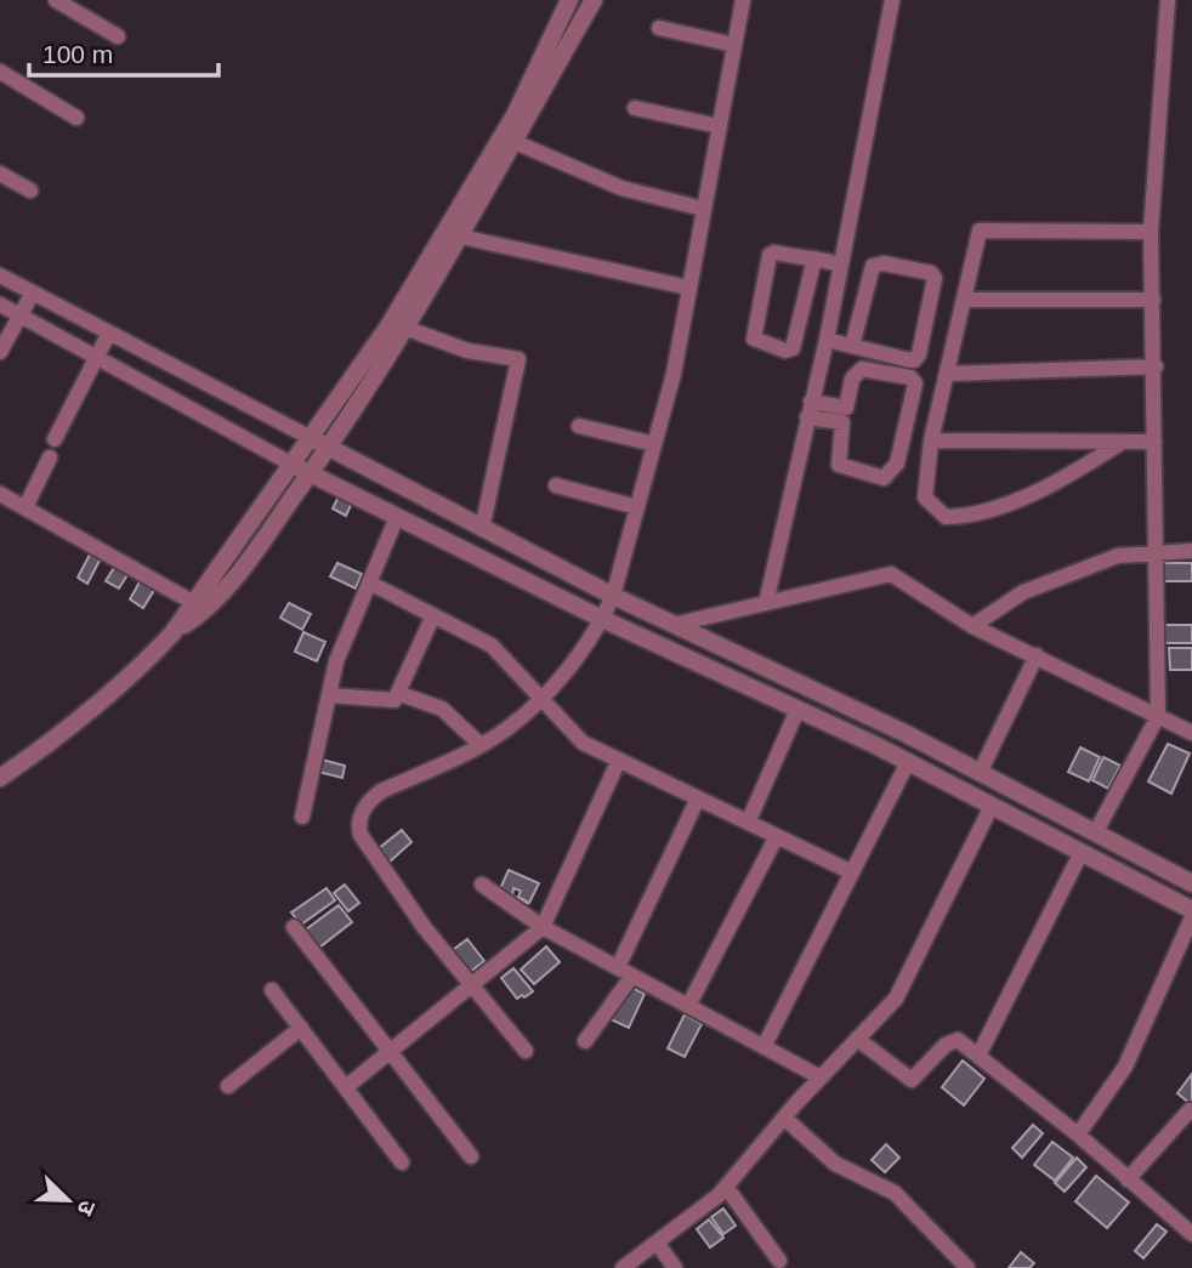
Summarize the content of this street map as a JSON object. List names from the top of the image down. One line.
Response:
{"scale_bar":"100 m","north":"bottom right"}
